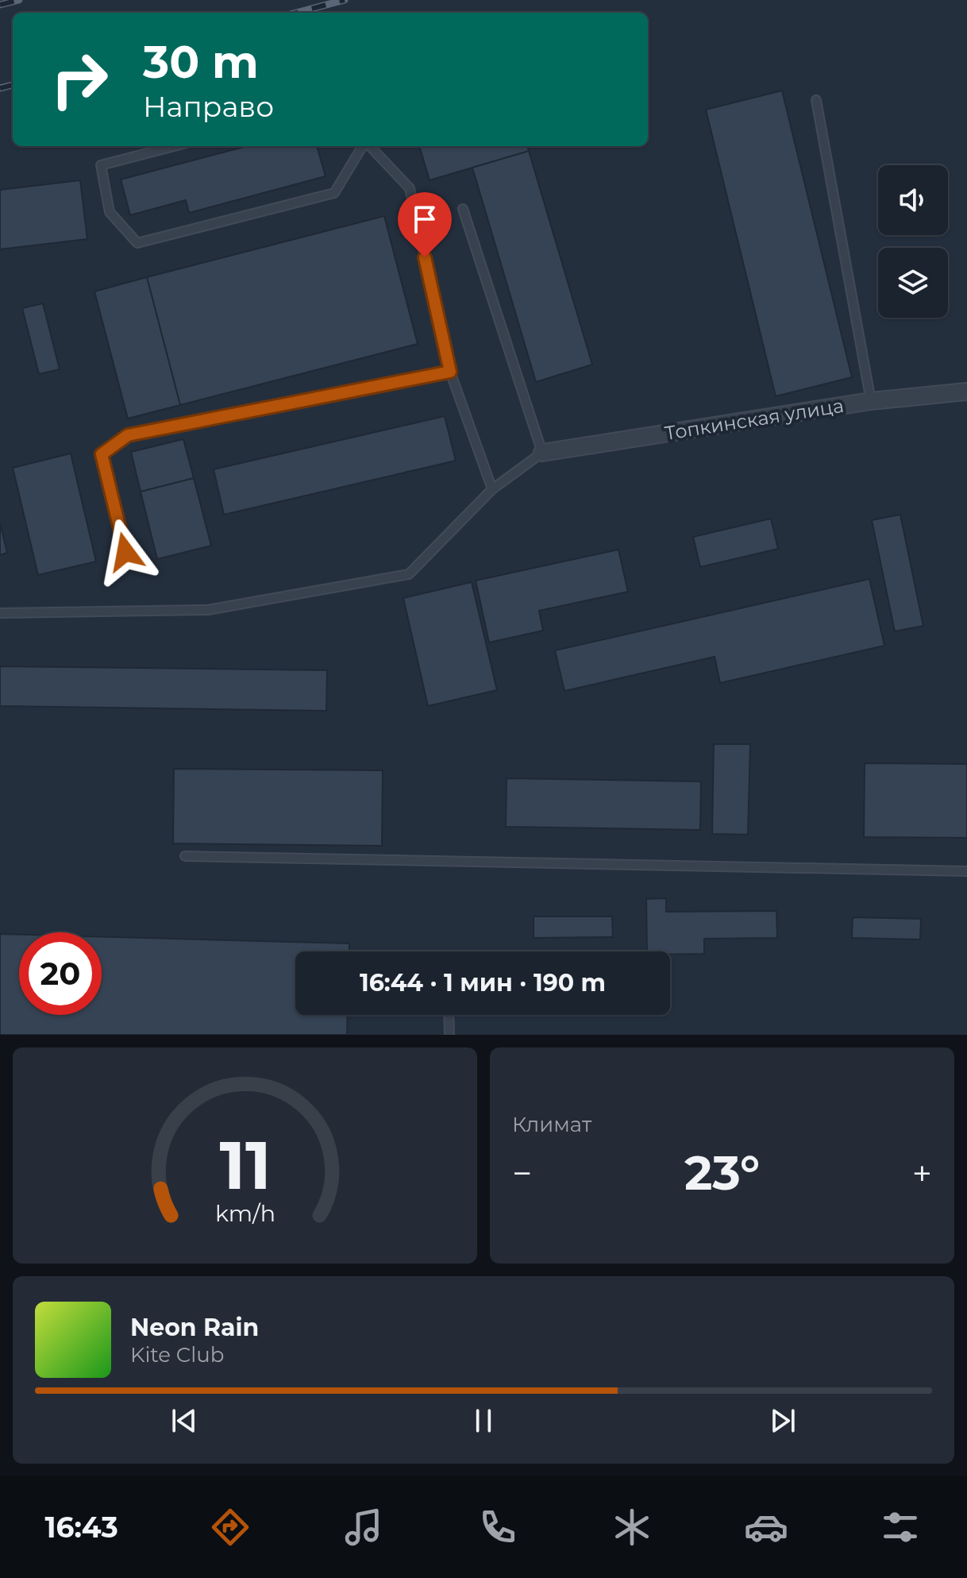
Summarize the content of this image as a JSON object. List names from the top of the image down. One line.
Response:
{"streets":{"street":["Топкинская улица"]},"page":{"turn":["30 m","Направо"],"limit":"20","trip":"16:44 · 1 мин · 190 m","tile":"Климат","heat":["−","23°","+"],"song":["Neon Rain","Kite Club"],"tabs":"16:43","gauge":["11","km/h"]}}
